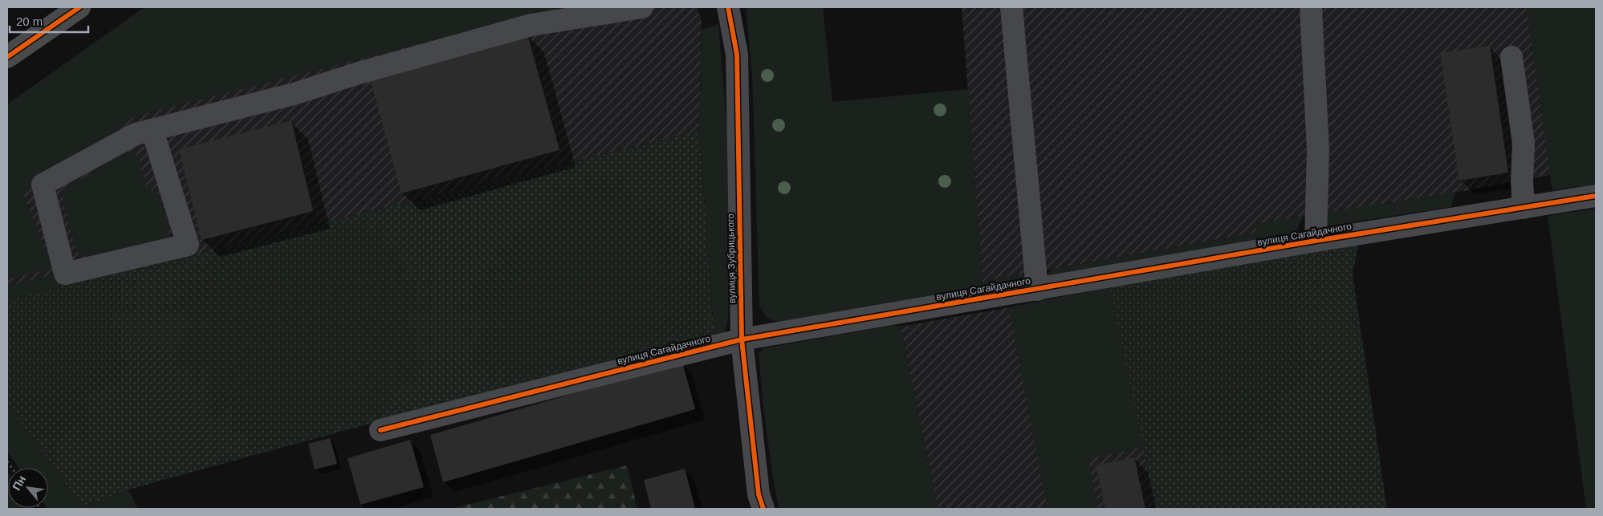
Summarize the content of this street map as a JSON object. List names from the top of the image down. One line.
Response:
{"streets":{"street":["вулиця Сагайдачного","вулиця Зубрицького"]},"crossings":[["вулиця Сагайдачного","вулиця Зубрицького"]],"scale_bar":"20 m","north":"top left"}
